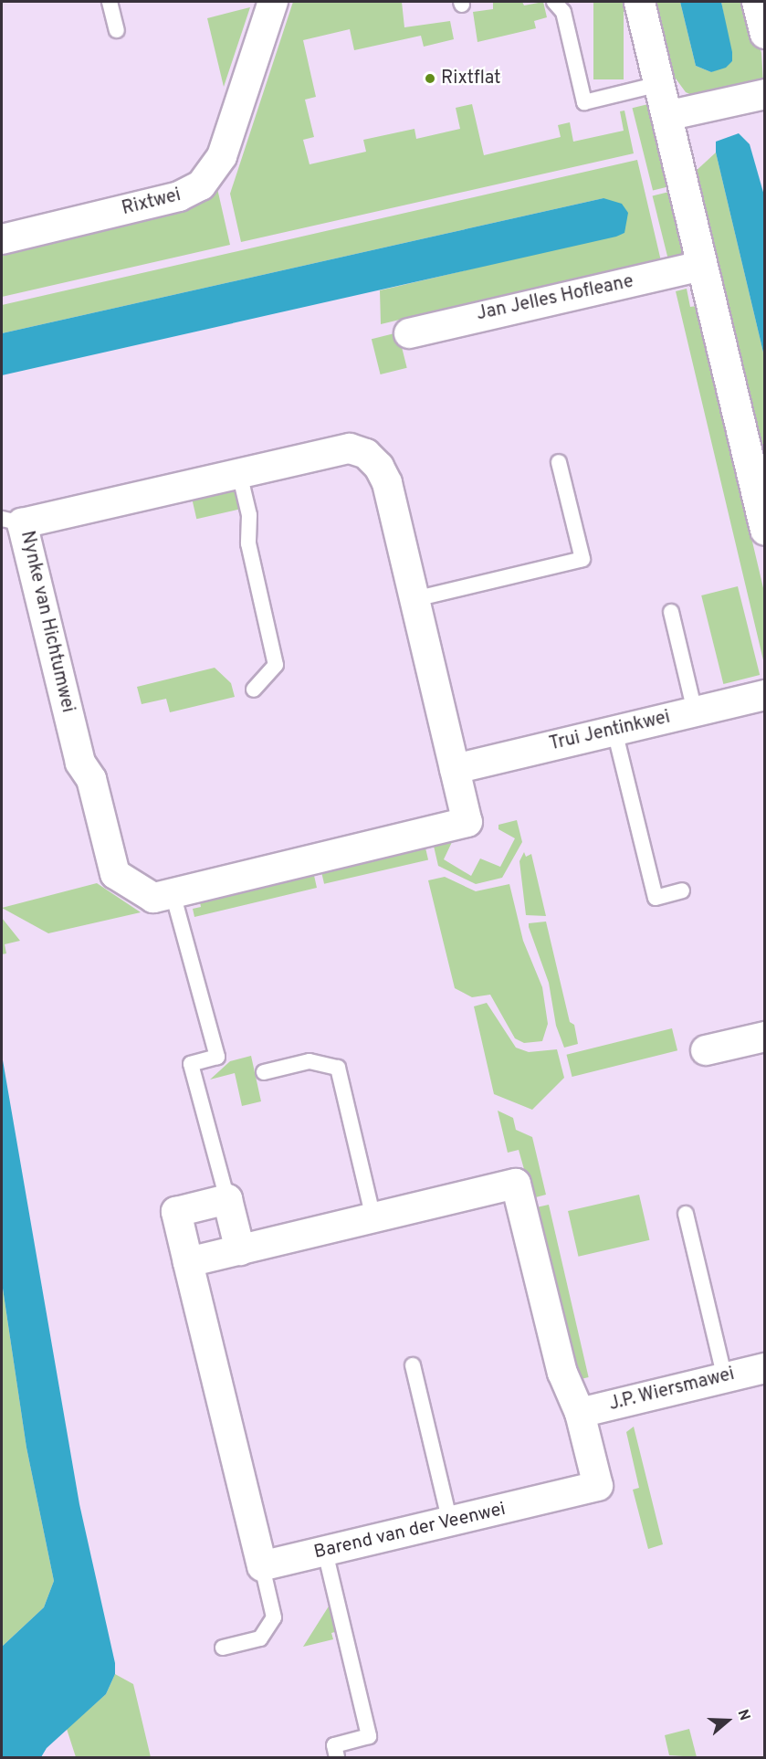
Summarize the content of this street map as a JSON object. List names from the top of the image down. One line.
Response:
{"streets":{"street":["Rixtwei","Jan Jelles Hofleane","Nynke van Hichtumwei","Trui Jentinkwei","J.P. Wiersmawei","Barend van der Veenwei"]},"crossings":[["Nynke van Hichtumwei","Trui Jentinkwei"],["J.P. Wiersmawei","Barend van der Veenwei"]],"places":["Rixtflat"],"north":"right"}
